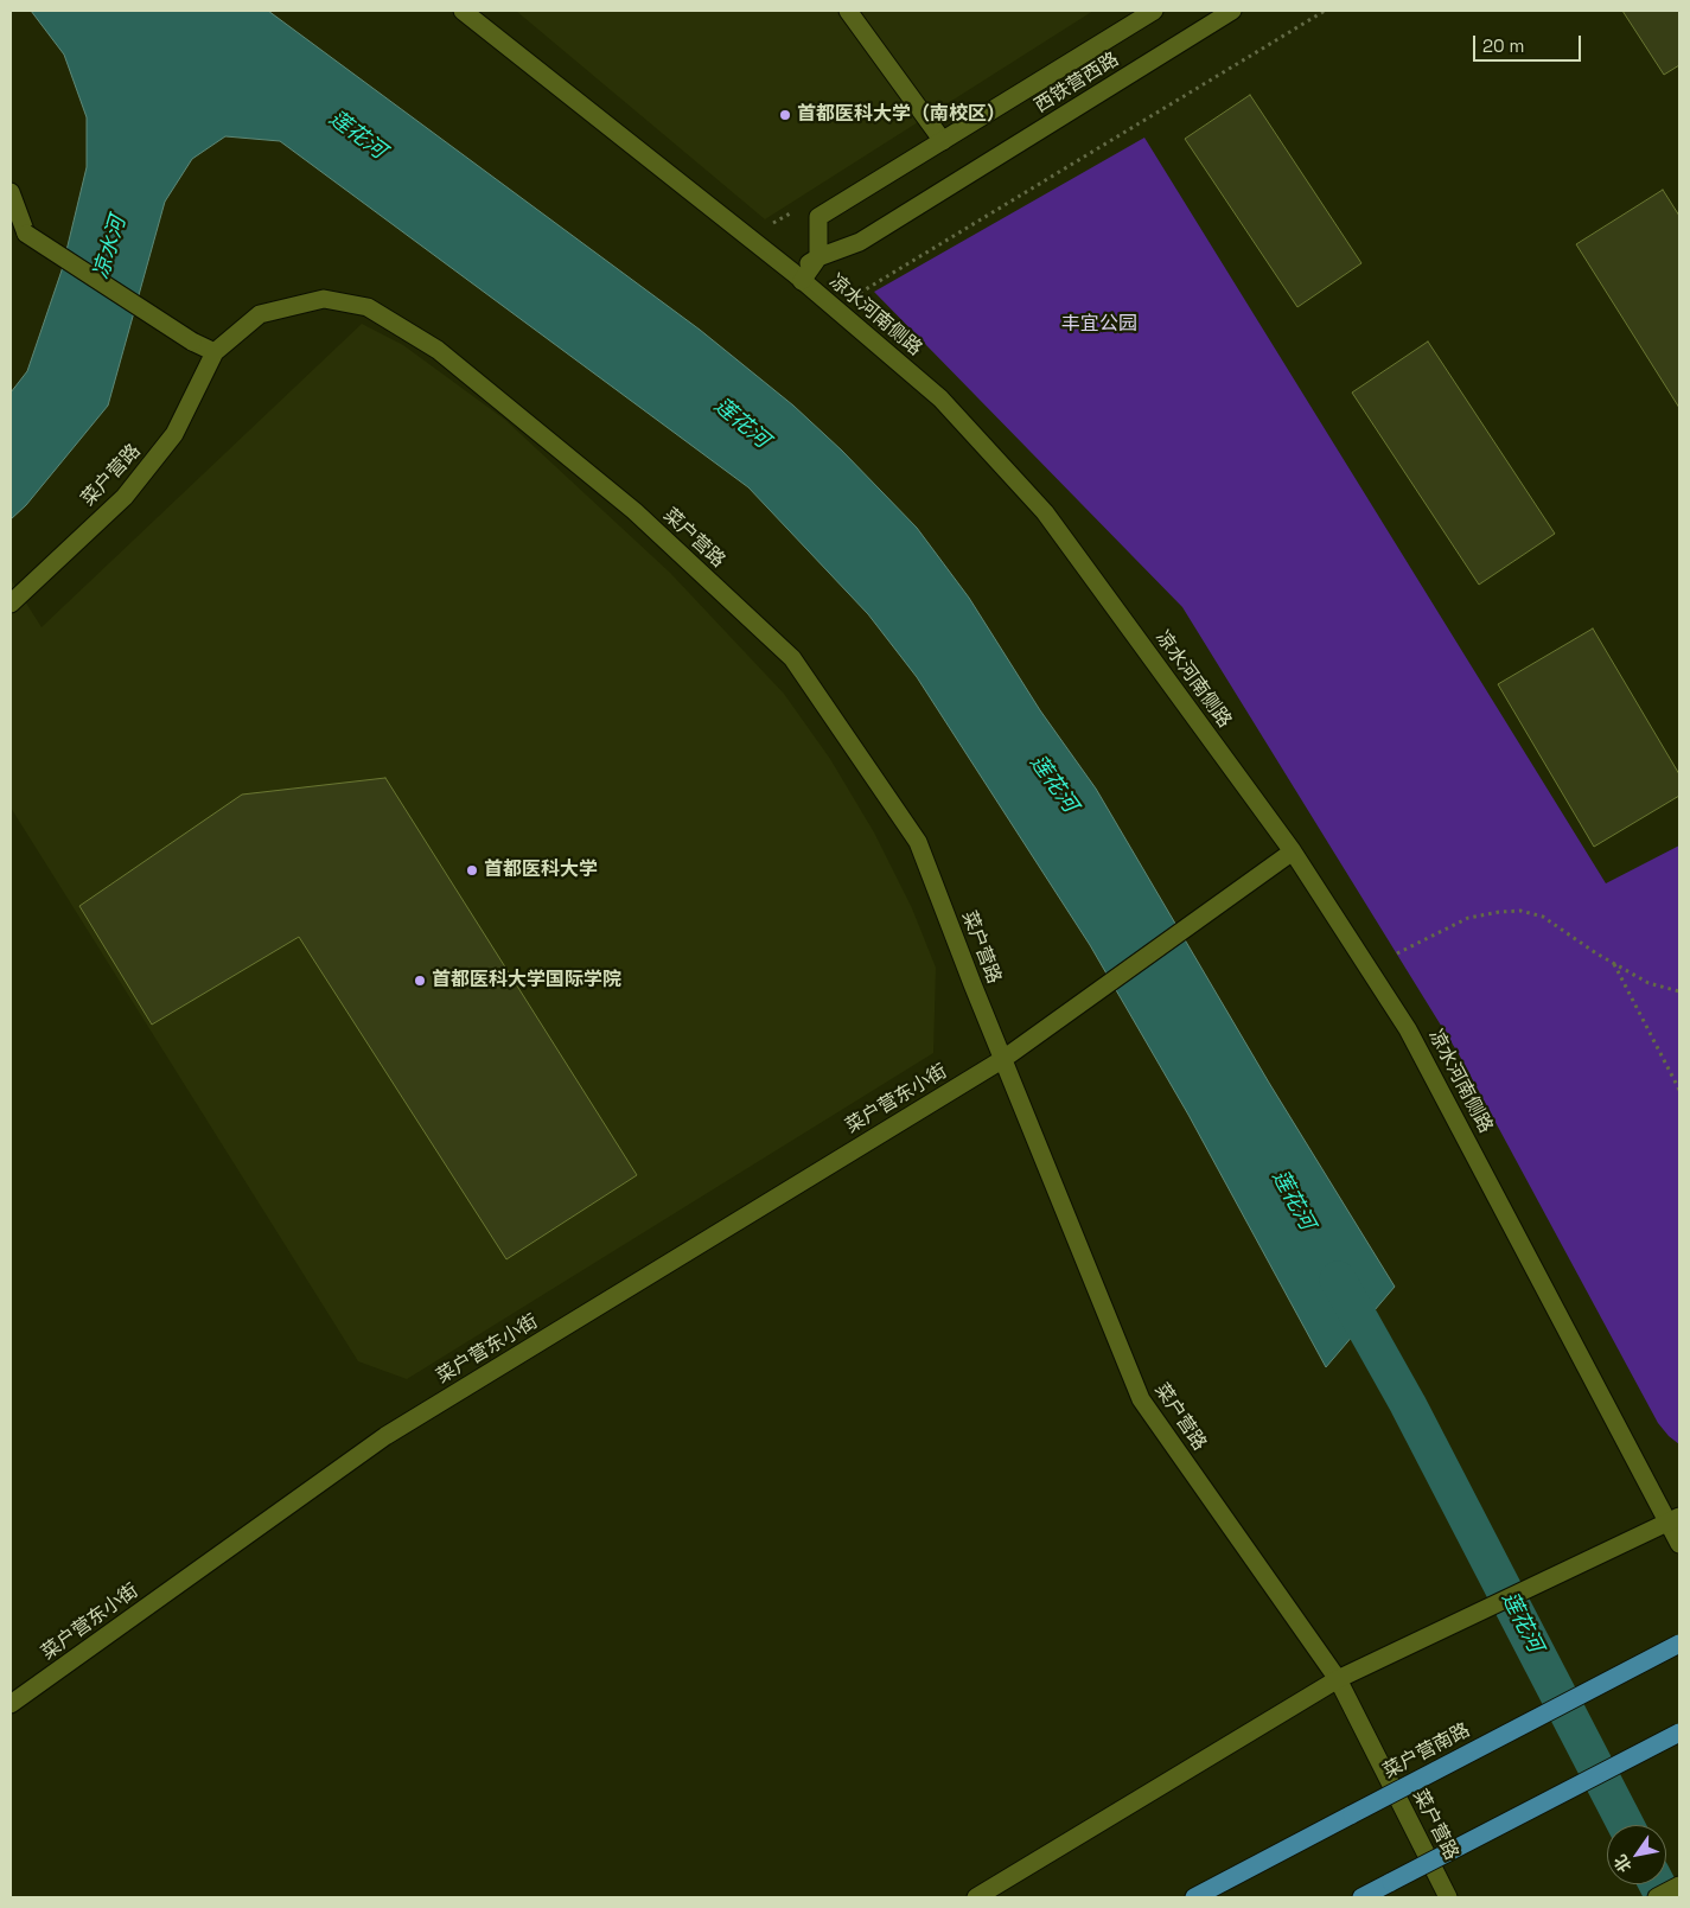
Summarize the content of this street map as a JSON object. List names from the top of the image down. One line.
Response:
{"streets":{"highway":["菜户营南路"],"street":["西铁营西路","凉水河南侧路","菜户营路","菜户营东小街"]},"crossings":[["西铁营西路","凉水河南侧路"],["凉水河南侧路","菜户营东小街"],["菜户营路","菜户营东小街"]],"water":["莲花河","凉水河"],"parks":["丰宜公园"],"places":["首都医科大学（南校区）","首都医科大学","首都医科大学国际学院"],"scale_bar":"20 m","north":"bottom left"}
